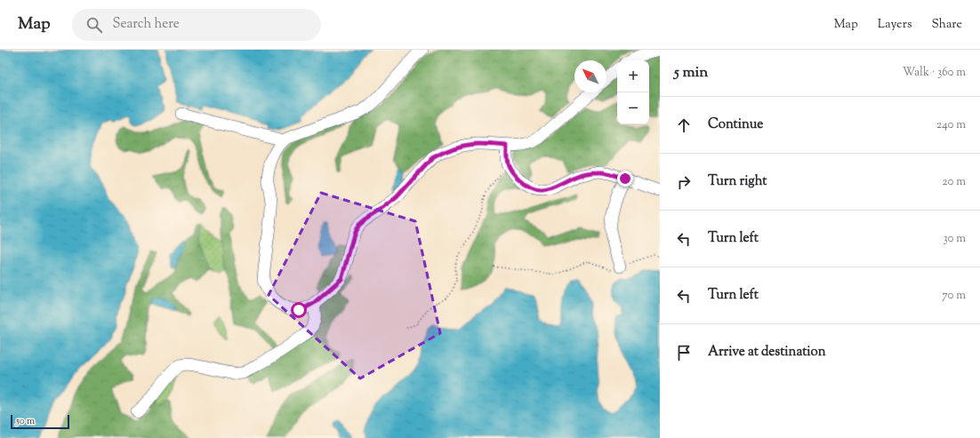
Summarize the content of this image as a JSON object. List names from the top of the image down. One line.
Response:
{"scale_bar":"50 m","north":"top left","page":{"header":"Map","search":"Search here","nav":["Map","Layers","Share"],"heading":["5 min","Walk · 360 m"],"map_buttons":["+","−"],"list":[["Continue","240 m"],["Turn right","20 m"],["Turn left","30 m"],["Turn left","70 m"],"Arrive at destination"],"scale":"50 m"}}
